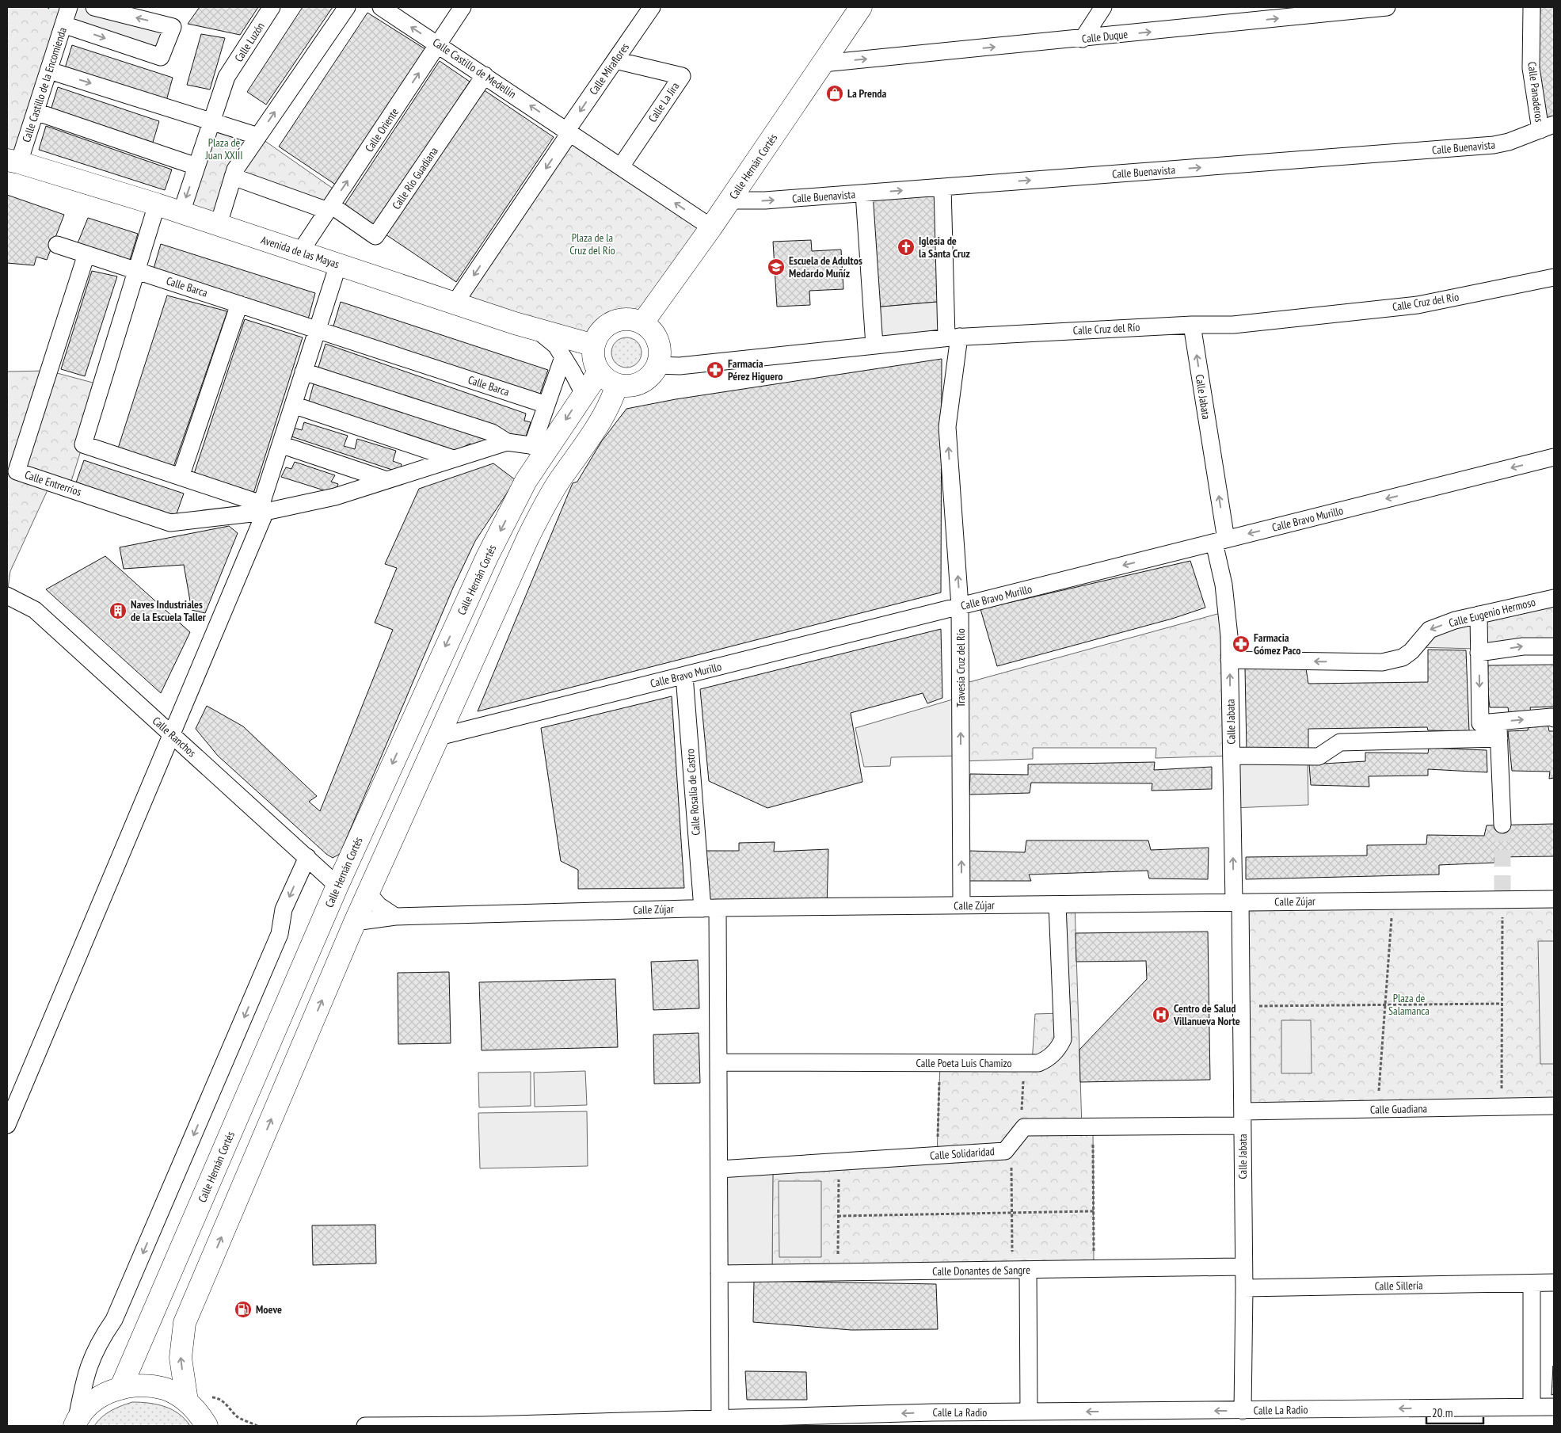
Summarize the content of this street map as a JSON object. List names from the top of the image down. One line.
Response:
{"streets":{"street":["Calle Duque","Calle Luzón","Calle Castillo de Medellín","Calle Miraflores","Calle Castillo de la Encomienda","Calle Panaderos","Calle La Jira","Calle Oriente","Calle Buenavista","Calle Hernán Cortés","Calle Río Guadiana","Avenida de las Mayas","Calle Barca","Calle Cruz del Río","Calle Jabata","Calle Entrerríos","Calle Bravo Murillo","Calle Eugenio Hermoso","Travesía Cruz del Río","Calle Ranchos","Calle Rosalía de Castro","Calle Zújar","Calle Poeta Luis Chamizo","Calle Guadiana","Calle Solidaridad","Calle Donantes de Sangre","Calle Sillería","Calle La Radio"]},"crossings":[["Calle Duque","Calle Hernán Cortés"],["Calle Castillo de Medellín","Calle Miraflores"],["Calle Castillo de Medellín","Calle Oriente"],["Calle Castillo de Medellín","Calle Río Guadiana"],["Calle Miraflores","Calle La Jira"],["Calle Castillo de la Encomienda","Avenida de las Mayas"],["Calle Panaderos","Calle Buenavista"],["Calle Oriente","Calle Río Guadiana"],["Calle Oriente","Avenida de las Mayas"],["Calle Buenavista","Calle Hernán Cortés"],["Calle Buenavista","Travesía Cruz del Río"],["Calle Hernán Cortés","Avenida de las Mayas"],["Calle Hernán Cortés","Calle Cruz del Río"],["Calle Hernán Cortés","Calle Ranchos"],["Avenida de las Mayas","Calle Cruz del Río"],["Calle Barca","Calle Entrerríos"],["Calle Cruz del Río","Calle Jabata"],["Calle Cruz del Río","Travesía Cruz del Río"],["Calle Jabata","Calle Bravo Murillo"],["Calle Jabata","Calle Eugenio Hermoso"],["Calle Jabata","Calle Zújar"],["Calle Jabata","Calle Guadiana"],["Calle Jabata","Calle Solidaridad"],["Calle Jabata","Calle Donantes de Sangre"],["Calle Jabata","Calle Sillería"],["Calle Jabata","Calle La Radio"],["Calle Bravo Murillo","Travesía Cruz del Río"],["Calle Bravo Murillo","Calle Rosalía de Castro"],["Travesía Cruz del Río","Calle Zújar"],["Calle Rosalía de Castro","Calle Zújar"],["Calle Rosalía de Castro","Calle Poeta Luis Chamizo"],["Calle Rosalía de Castro","Calle Solidaridad"],["Calle Rosalía de Castro","Calle Donantes de Sangre"],["Calle Rosalía de Castro","Calle La Radio"],["Calle Zújar","Calle Poeta Luis Chamizo"],["Calle Guadiana","Calle Solidaridad"]],"one_way":["Calle Duque","Calle Castillo de Medellín","Calle Miraflores","Calle Buenavista","Calle Jabata","Calle Bravo Murillo","Travesía Cruz del Río","Calle La Radio"],"parks":["Plaza de Juan XXIII","Plaza de la Cruz del Río","Plaza de Salamanca"],"places":{"shop":["La Prenda"],"church":["Iglesia de la Santa Cruz"],"school or university":["Escuela de Adultos Medardo Muñíz"],"pharmacy":["Farmacia Pérez Higuero","Farmacia Gómez Paco"],"building":["Naves Industriales de la Escuela Taller"],"hospital":["Centro de Salud Villanueva Norte"],"fuel station":["Moeve"]},"scale_bar":"20 m"}
